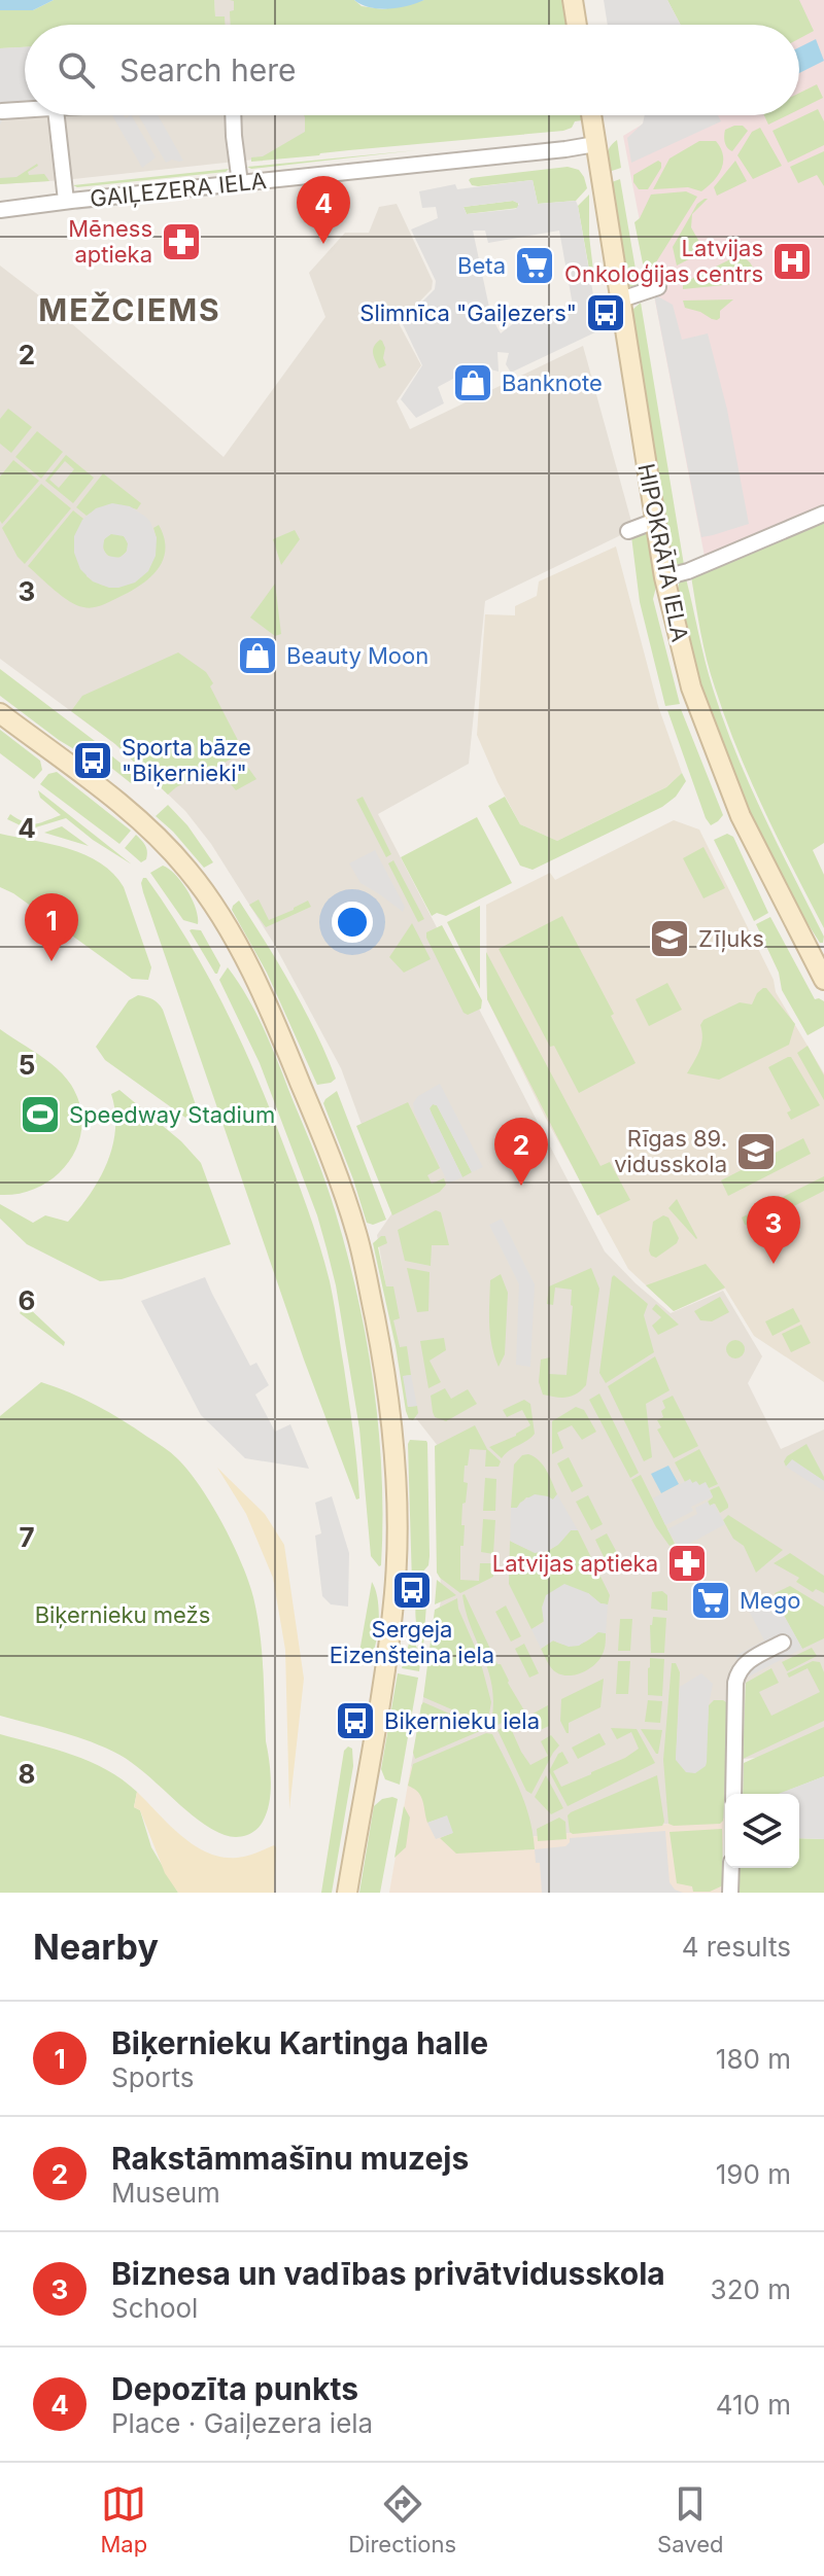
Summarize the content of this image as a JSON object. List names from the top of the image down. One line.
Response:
{"streets":{"street":["GAIĻEZERA IELA","HIPOKRĀTA IELA"]},"crossings":[["GAIĻEZERA IELA","HIPOKRĀTA IELA"]],"districts":["MEŽCIEMS"],"parks":["Biķernieku mežs"],"places":{"pharmacy":["Mēness aptieka","Latvijas aptieka"],"hospital":["Latvijas Onkoloģijas centrs"],"supermarket":["Beta","Mego"],"bus stop":["Slimnīca \"Gaiļezers\"","Sporta bāze \"Biķernieki\"","Sergeja Eizenšteina iela","Biķernieku iela"],"shop":["Banknote","Beauty Moon"],"school or university":["Zīļuks","Rīgas 89. vidusskola"],"sports":["Speedway Stadium"]},"page":{"search":"Search here","pins":["4","1","2","3"],"heading":["Nearby","4 results"],"list":[{"mark":"1","name":"Biķernieku Kartinga halle","note":"Sports","value":"180 m"},{"mark":"2","name":"Rakstāmmašīnu muzejs","note":"Museum","value":"190 m"},{"mark":"3","name":"Biznesa un vadības privātvidusskola","note":"School","value":"320 m"},{"mark":"4","name":"Depozīta punkts","note":"Place · Gaiļezera iela","value":"410 m"}],"nav":["Map","Directions","Saved"]},"grid":{"rows":["2","3","4","5","6","7","8"]}}
